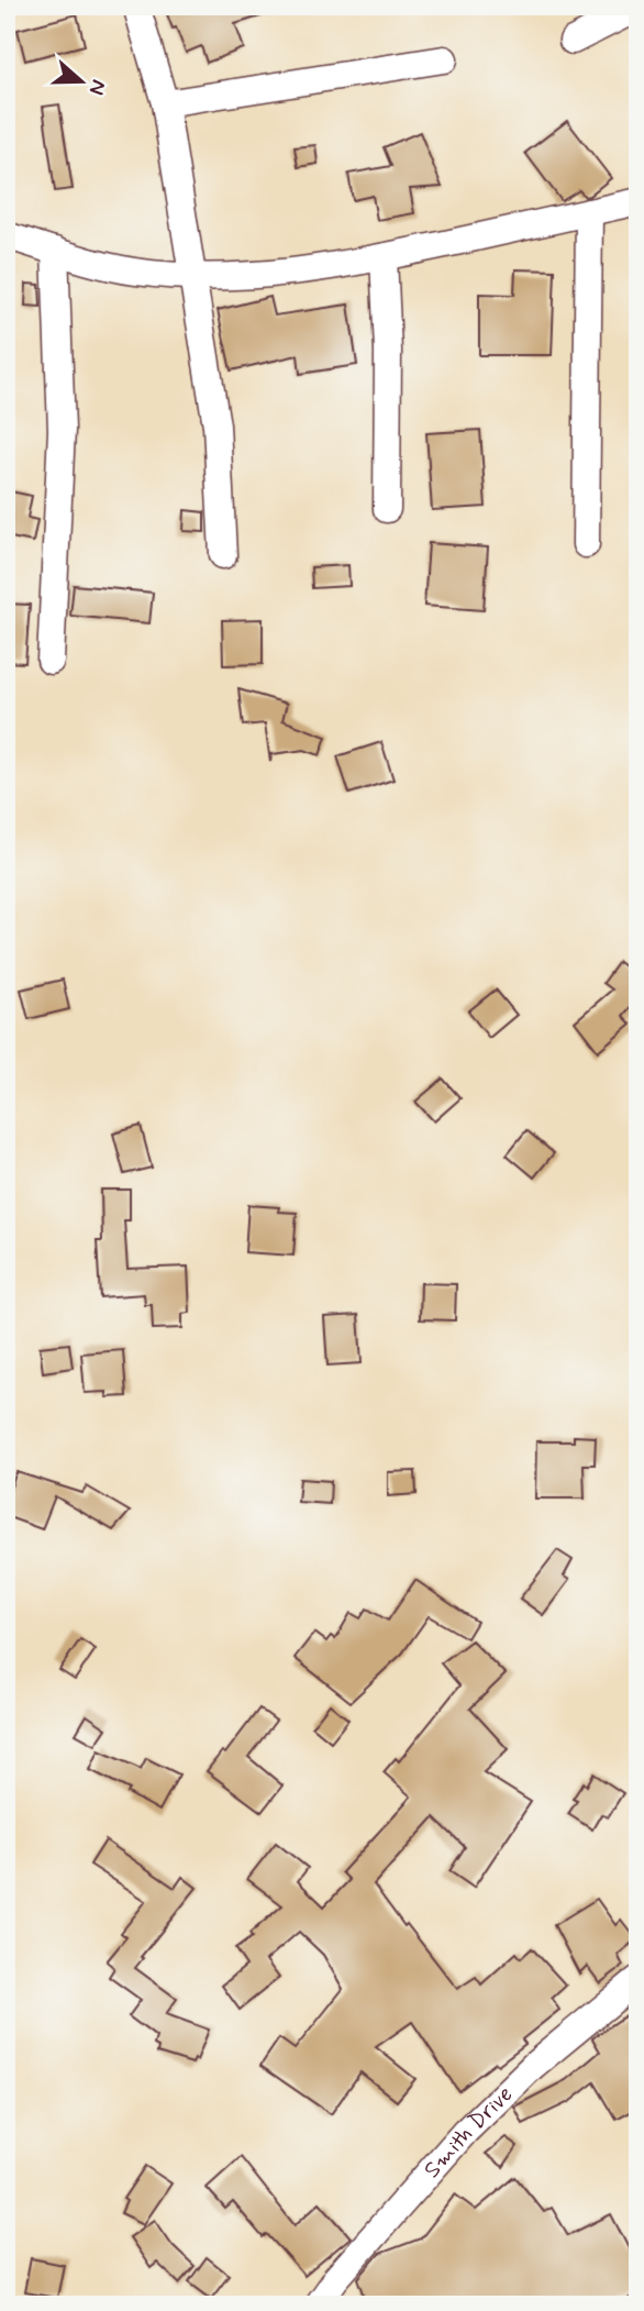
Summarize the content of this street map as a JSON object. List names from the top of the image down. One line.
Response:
{"streets":{"street":["Smith Drive"]},"north":"right"}
